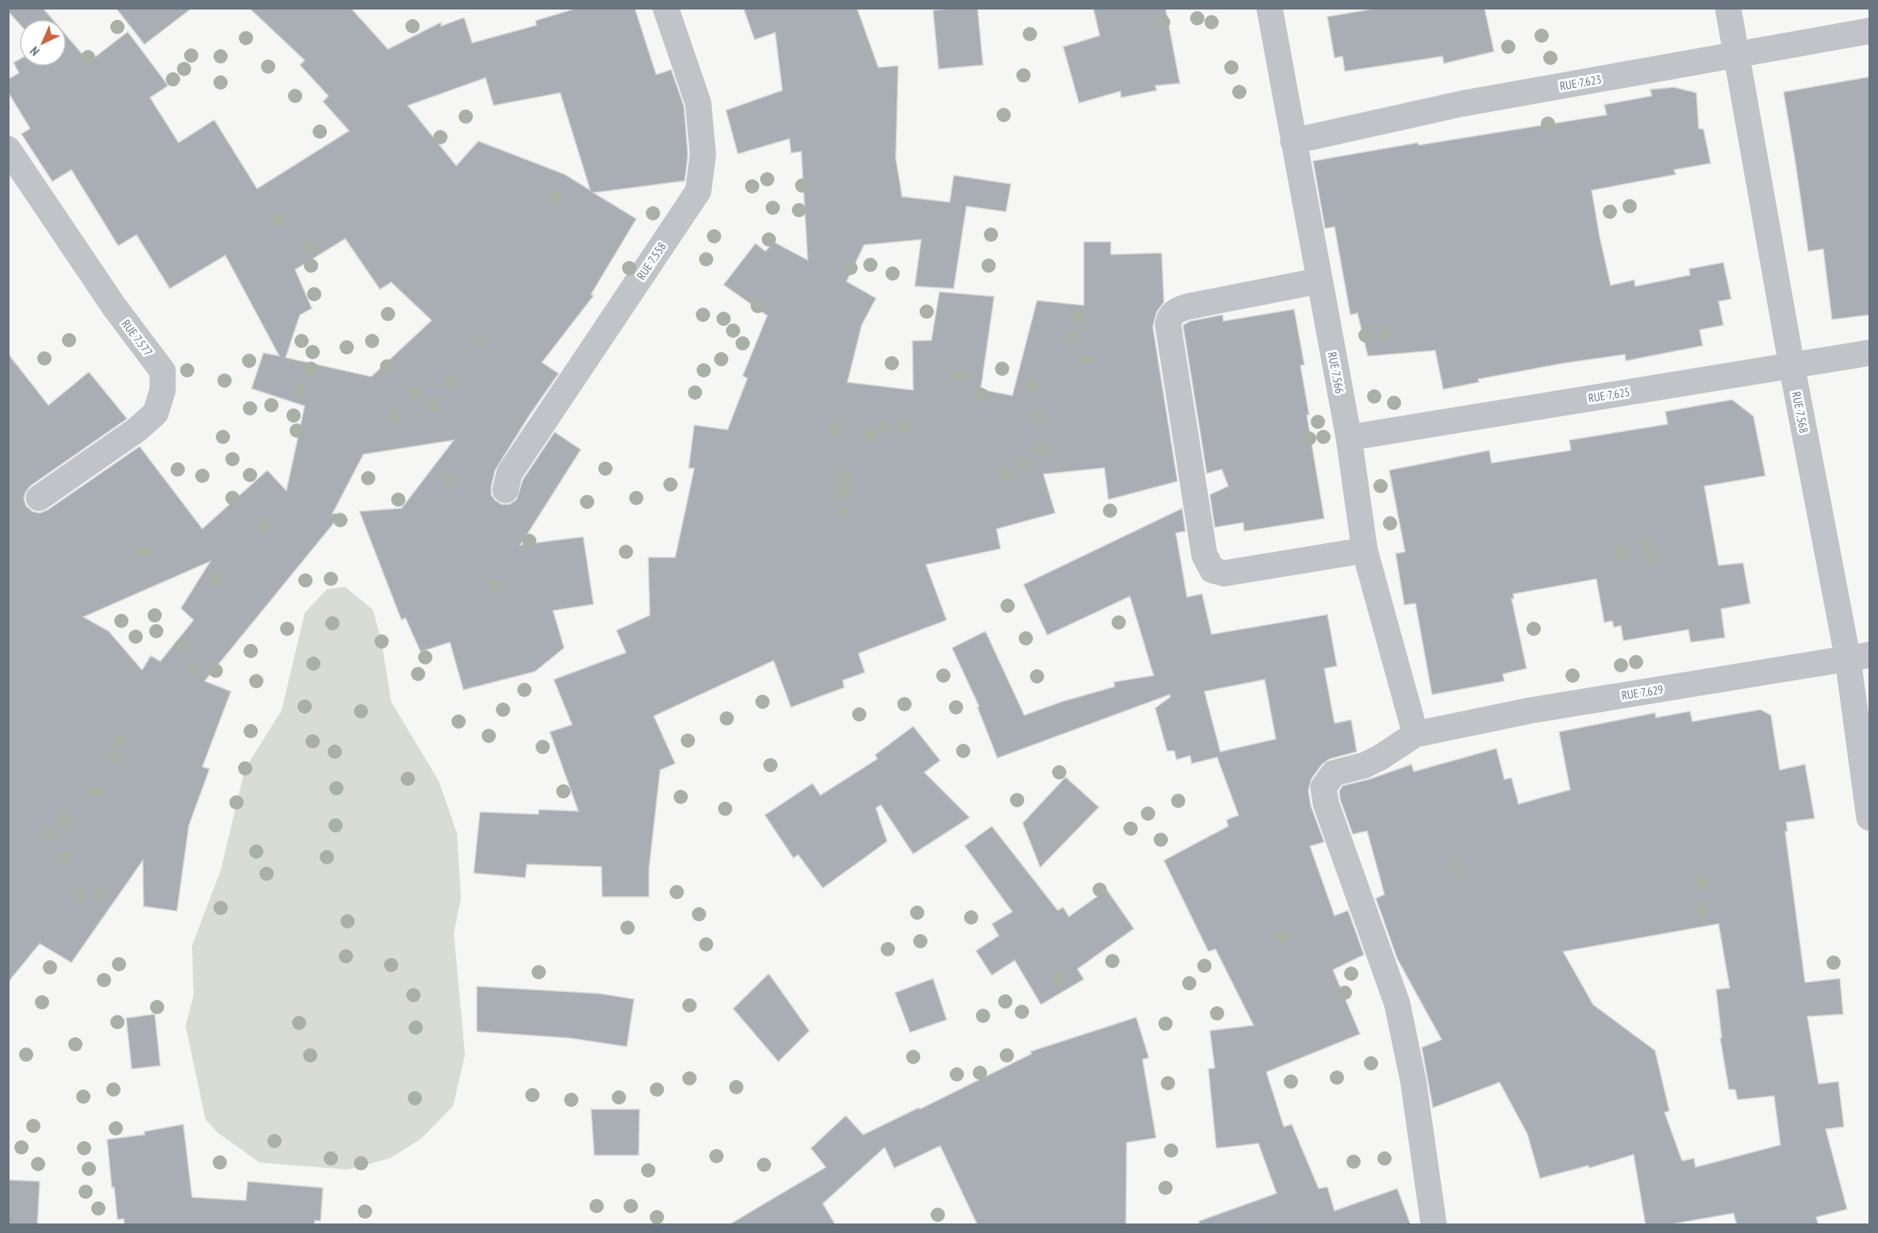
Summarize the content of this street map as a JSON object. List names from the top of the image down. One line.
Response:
{"streets":{"street":["RUE 7.623","RUE 7.558","RUE 7.577","RUE 7.566","RUE 7.625","RUE 7.568","RUE 7.629"]},"crossings":[["RUE 7.623","RUE 7.566"],["RUE 7.623","RUE 7.568"],["RUE 7.566","RUE 7.625"],["RUE 7.566","RUE 7.629"],["RUE 7.625","RUE 7.568"],["RUE 7.568","RUE 7.629"]],"north":"bottom left"}
